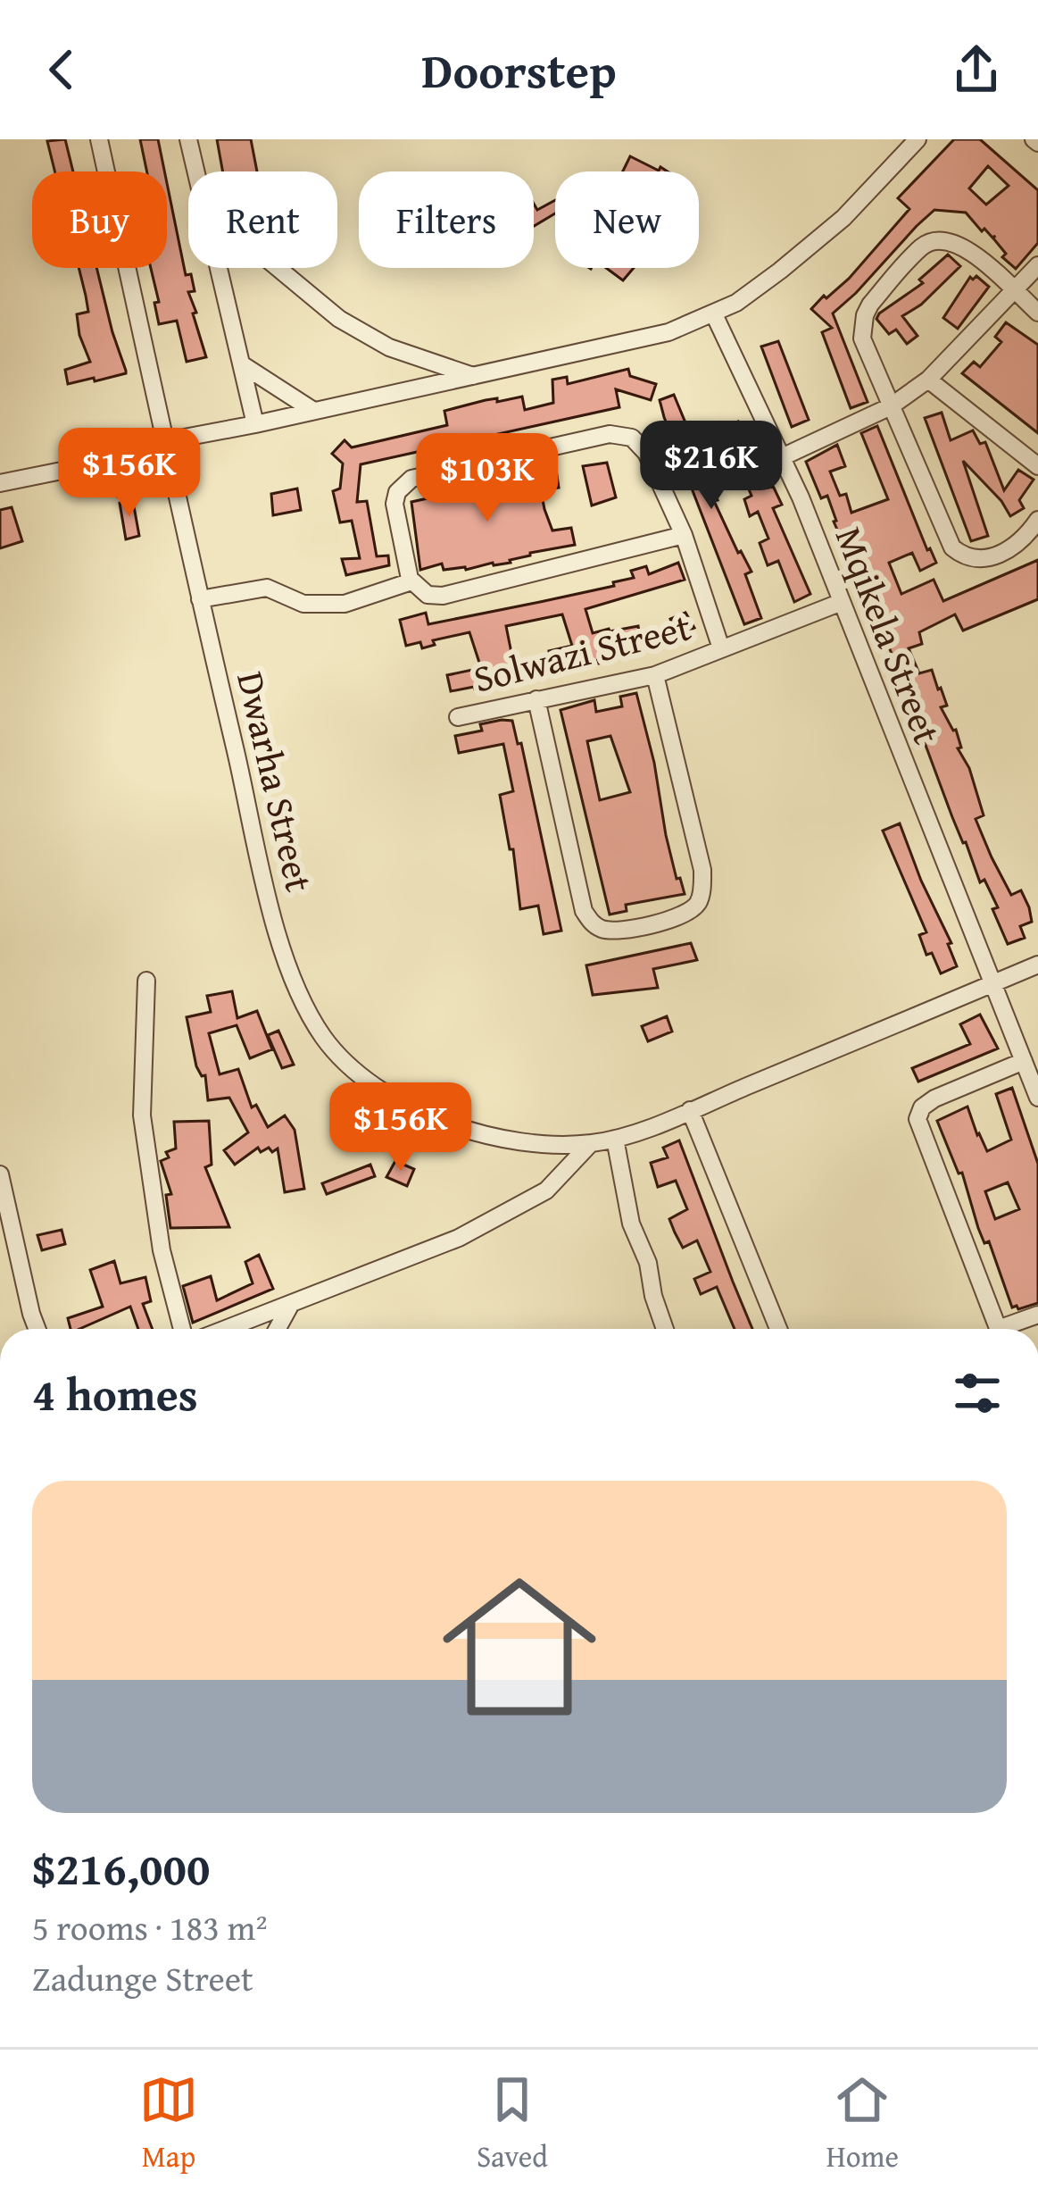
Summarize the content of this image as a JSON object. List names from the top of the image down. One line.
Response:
{"streets":{"street":["Mqikela Street","Solwazi Street","Dwarha Street"]},"crossings":[["Mqikela Street","Solwazi Street"],["Mqikela Street","Dwarha Street"]],"page":{"header":"Doorstep","chip":["Buy","Rent","Filters","New"],"price":["$216K","$156K","$103K","$156K"],"heading":"4 homes","list":[{"name":"$216,000","note":"5 rooms · 183 m² · Zadunge Street"}],"tabs":["Map","Saved","Home"]}}
